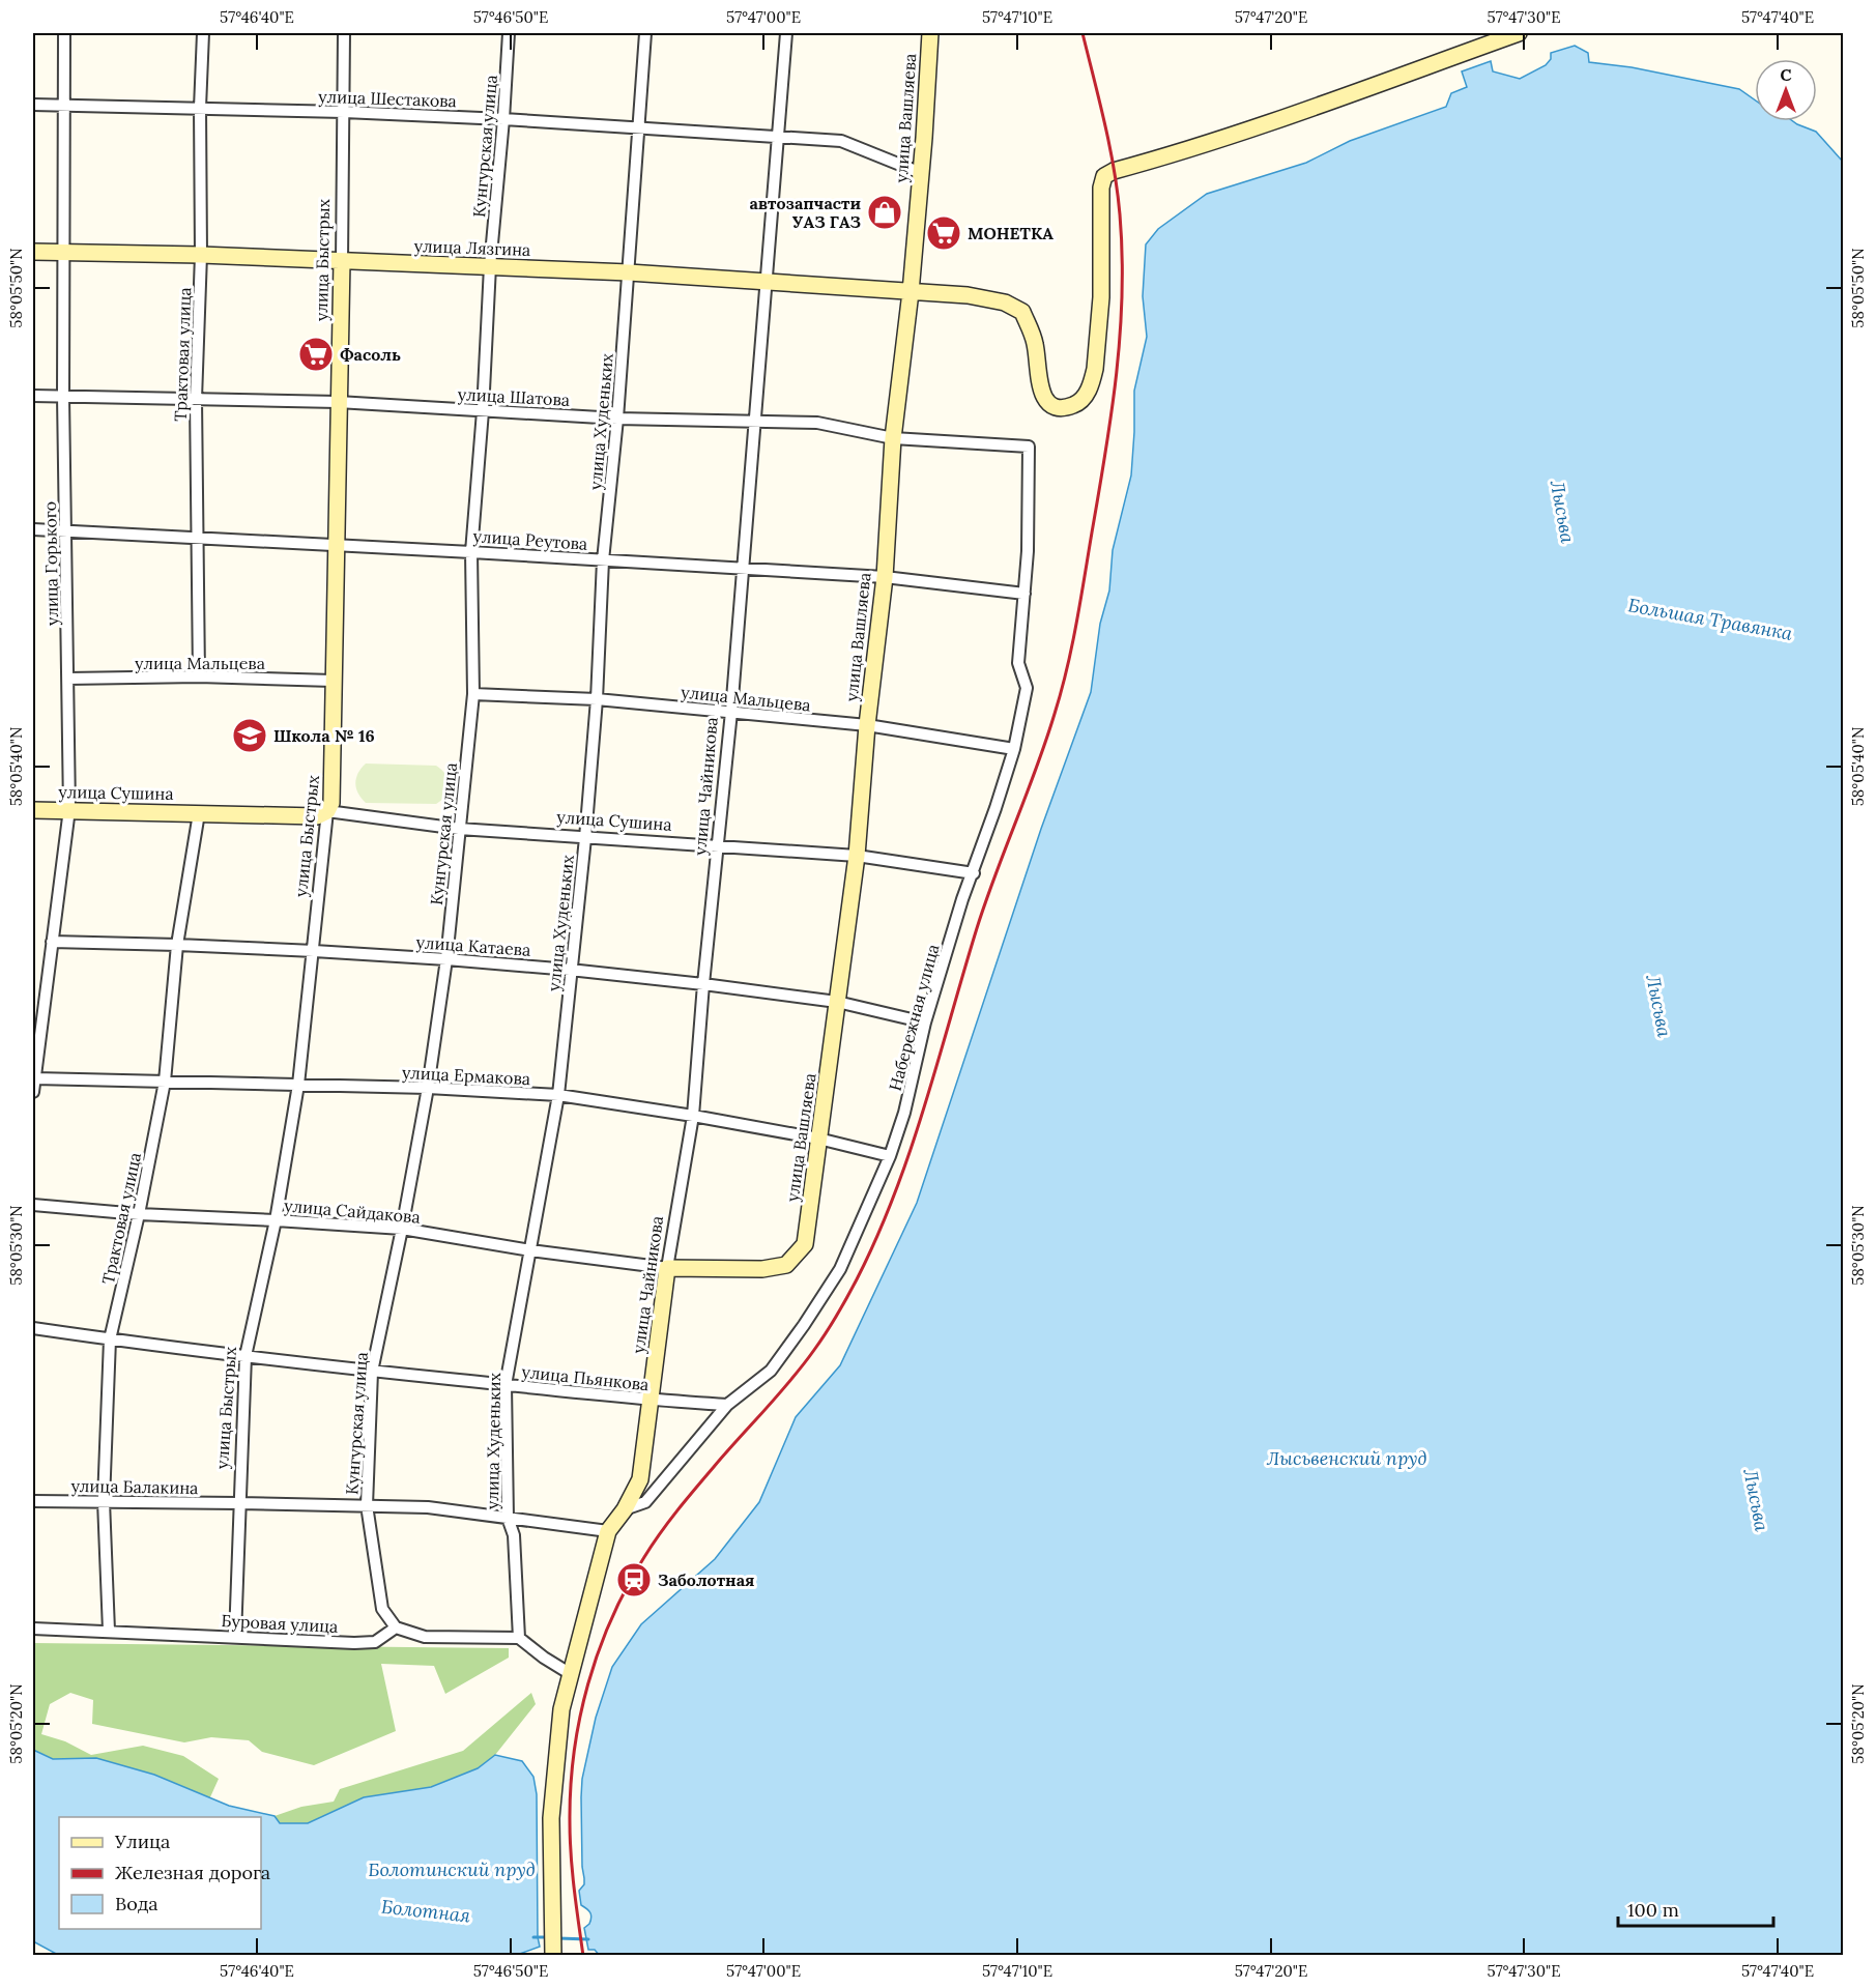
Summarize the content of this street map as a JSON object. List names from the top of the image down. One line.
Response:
{"streets":{"street":["улица Шестакова","улица Вашляева","Кунгурская улица","улица Лязгина","улица Быстрых","Трактовая улица","улица Шатова","улица Худеньких","улица Реутова","улица Горького","улица Мальцева","улица Чайникова","улица Сушина","улица Катаева","Набережная улица","улица Ермакова","улица Сайдакова","улица Пьянкова","улица Балакина","Буровая улица"]},"crossings":[["улица Шестакова","улица Вашляева"],["улица Шестакова","Кунгурская улица"],["улица Шестакова","улица Быстрых"],["улица Шестакова","Трактовая улица"],["улица Шестакова","улица Худеньких"],["улица Шестакова","улица Горького"],["улица Шестакова","улица Чайникова"],["улица Вашляева","улица Лязгина"],["улица Вашляева","улица Шатова"],["улица Вашляева","улица Реутова"],["улица Вашляева","улица Мальцева"],["улица Вашляева","улица Чайникова"],["улица Вашляева","улица Сушина"],["улица Вашляева","улица Катаева"],["улица Вашляева","улица Ермакова"],["улица Вашляева","улица Сайдакова"],["Кунгурская улица","улица Лязгина"],["Кунгурская улица","улица Шатова"],["Кунгурская улица","улица Реутова"],["Кунгурская улица","улица Мальцева"],["Кунгурская улица","улица Сушина"],["Кунгурская улица","улица Катаева"],["Кунгурская улица","улица Ермакова"],["Кунгурская улица","улица Сайдакова"],["Кунгурская улица","улица Пьянкова"],["Кунгурская улица","улица Балакина"],["Кунгурская улица","Буровая улица"],["улица Лязгина","улица Быстрых"],["улица Лязгина","Трактовая улица"],["улица Лязгина","улица Худеньких"],["улица Лязгина","улица Горького"],["улица Лязгина","улица Чайникова"],["улица Быстрых","улица Шатова"],["улица Быстрых","улица Реутова"],["улица Быстрых","улица Мальцева"],["улица Быстрых","улица Сушина"],["улица Быстрых","улица Катаева"],["улица Быстрых","улица Ермакова"],["улица Быстрых","улица Сайдакова"],["улица Быстрых","улица Пьянкова"],["улица Быстрых","улица Балакина"],["улица Быстрых","Буровая улица"],["Трактовая улица","улица Шатова"],["Трактовая улица","улица Реутова"],["Трактовая улица","улица Мальцева"],["Трактовая улица","улица Сушина"],["Трактовая улица","улица Катаева"],["Трактовая улица","улица Ермакова"],["Трактовая улица","улица Сайдакова"],["Трактовая улица","улица Пьянкова"],["Трактовая улица","улица Балакина"],["Трактовая улица","Буровая улица"],["улица Шатова","улица Худеньких"],["улица Шатова","улица Горького"],["улица Шатова","улица Чайникова"],["улица Шатова","Набережная улица"],["улица Худеньких","улица Реутова"],["улица Худеньких","улица Мальцева"],["улица Худеньких","улица Сушина"],["улица Худеньких","улица Катаева"],["улица Худеньких","улица Ермакова"],["улица Худеньких","улица Сайдакова"],["улица Худеньких","улица Пьянкова"],["улица Худеньких","улица Балакина"],["улица Реутова","улица Горького"],["улица Реутова","улица Чайникова"],["улица Реутова","Набережная улица"],["улица Горького","улица Мальцева"],["улица Горького","улица Сушина"],["улица Горького","улица Катаева"],["улица Горького","улица Ермакова"],["улица Мальцева","улица Чайникова"],["улица Мальцева","Набережная улица"],["улица Чайникова","улица Сушина"],["улица Чайникова","улица Катаева"],["улица Чайникова","Набережная улица"],["улица Чайникова","улица Ермакова"],["улица Чайникова","улица Сайдакова"],["улица Чайникова","улица Пьянкова"],["улица Чайникова","улица Балакина"],["улица Сушина","Набережная улица"],["улица Катаева","Набережная улица"],["Набережная улица","улица Ермакова"],["Набережная улица","улица Пьянкова"]],"water":["Лысьва","Большая Травянка","Лысьвенский пруд","Болотинский пруд","Болотная"],"places":{"shop":["автозапчасти УАЗ ГАЗ"],"supermarket":["МОНЕТКА","Фасоль"],"school or university":["Школа № 16"],"station":["Заболотная"]},"legend":["Улица","Железная дорога","Вода"],"scale_bar":"100 m","north":"top","coordinates":["57°46'40\"E","57°46'50\"E","57°47'00\"E","57°47'10\"E","57°47'20\"E","57°47'30\"E","57°47'40\"E","58°05'50\"N","58°05'40\"N","58°05'30\"N","58°05'20\"N"]}
